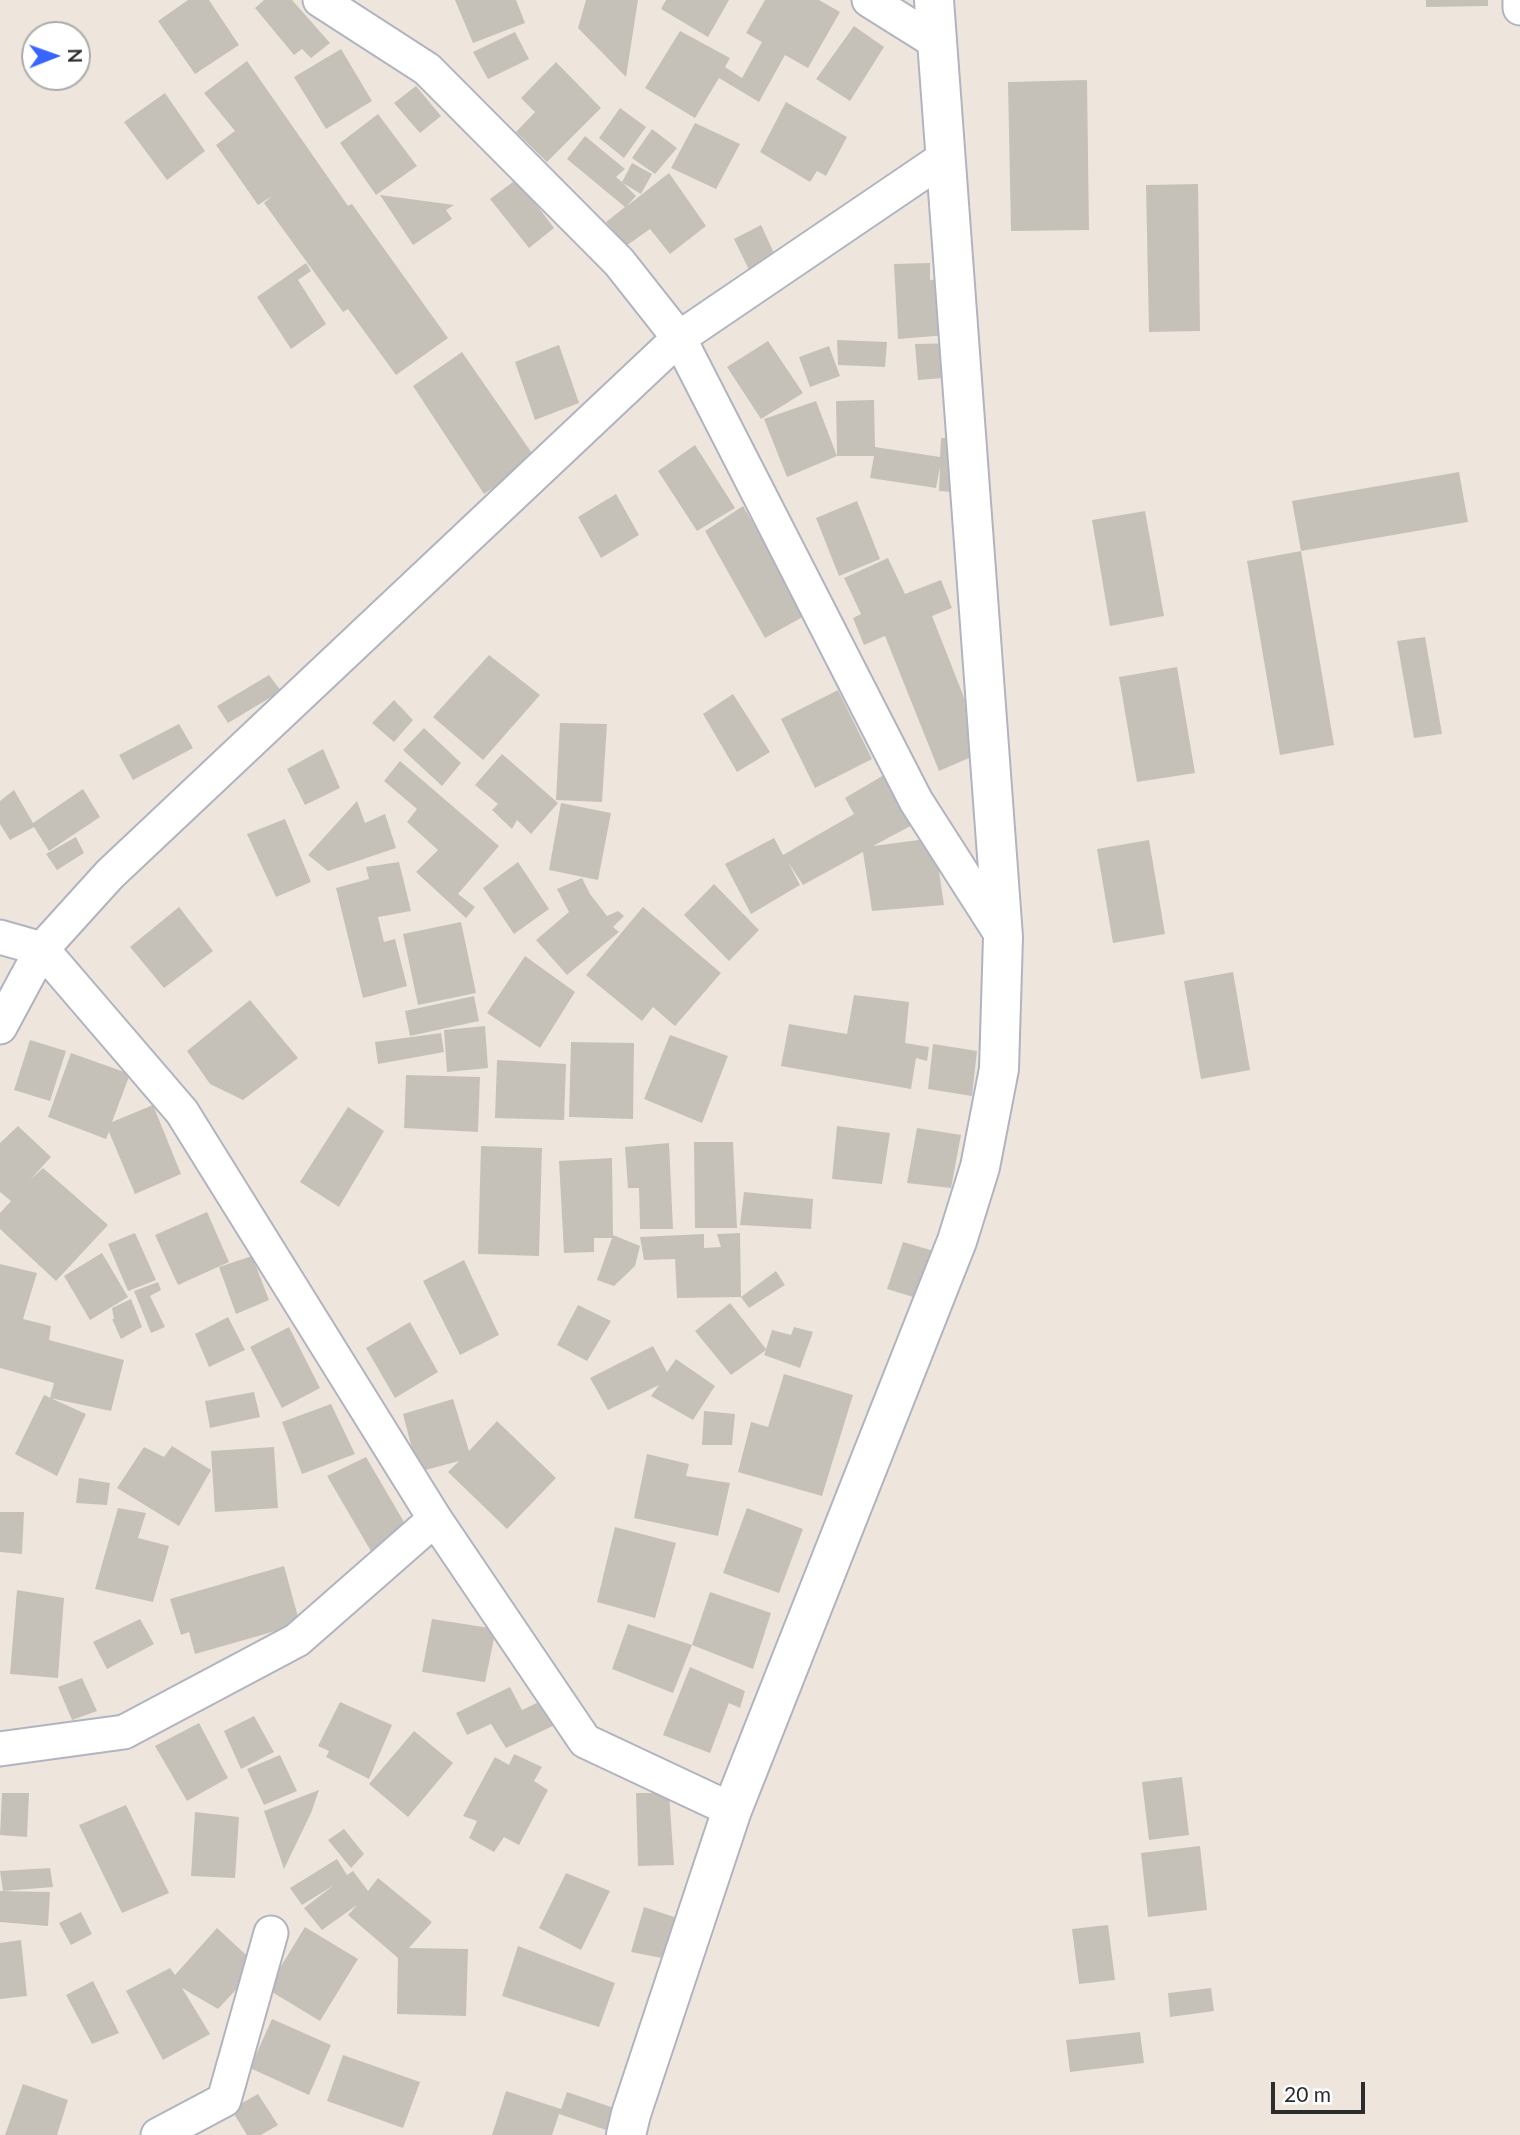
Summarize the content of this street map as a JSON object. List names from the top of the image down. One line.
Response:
{"scale_bar":"20 m","north":"right"}
